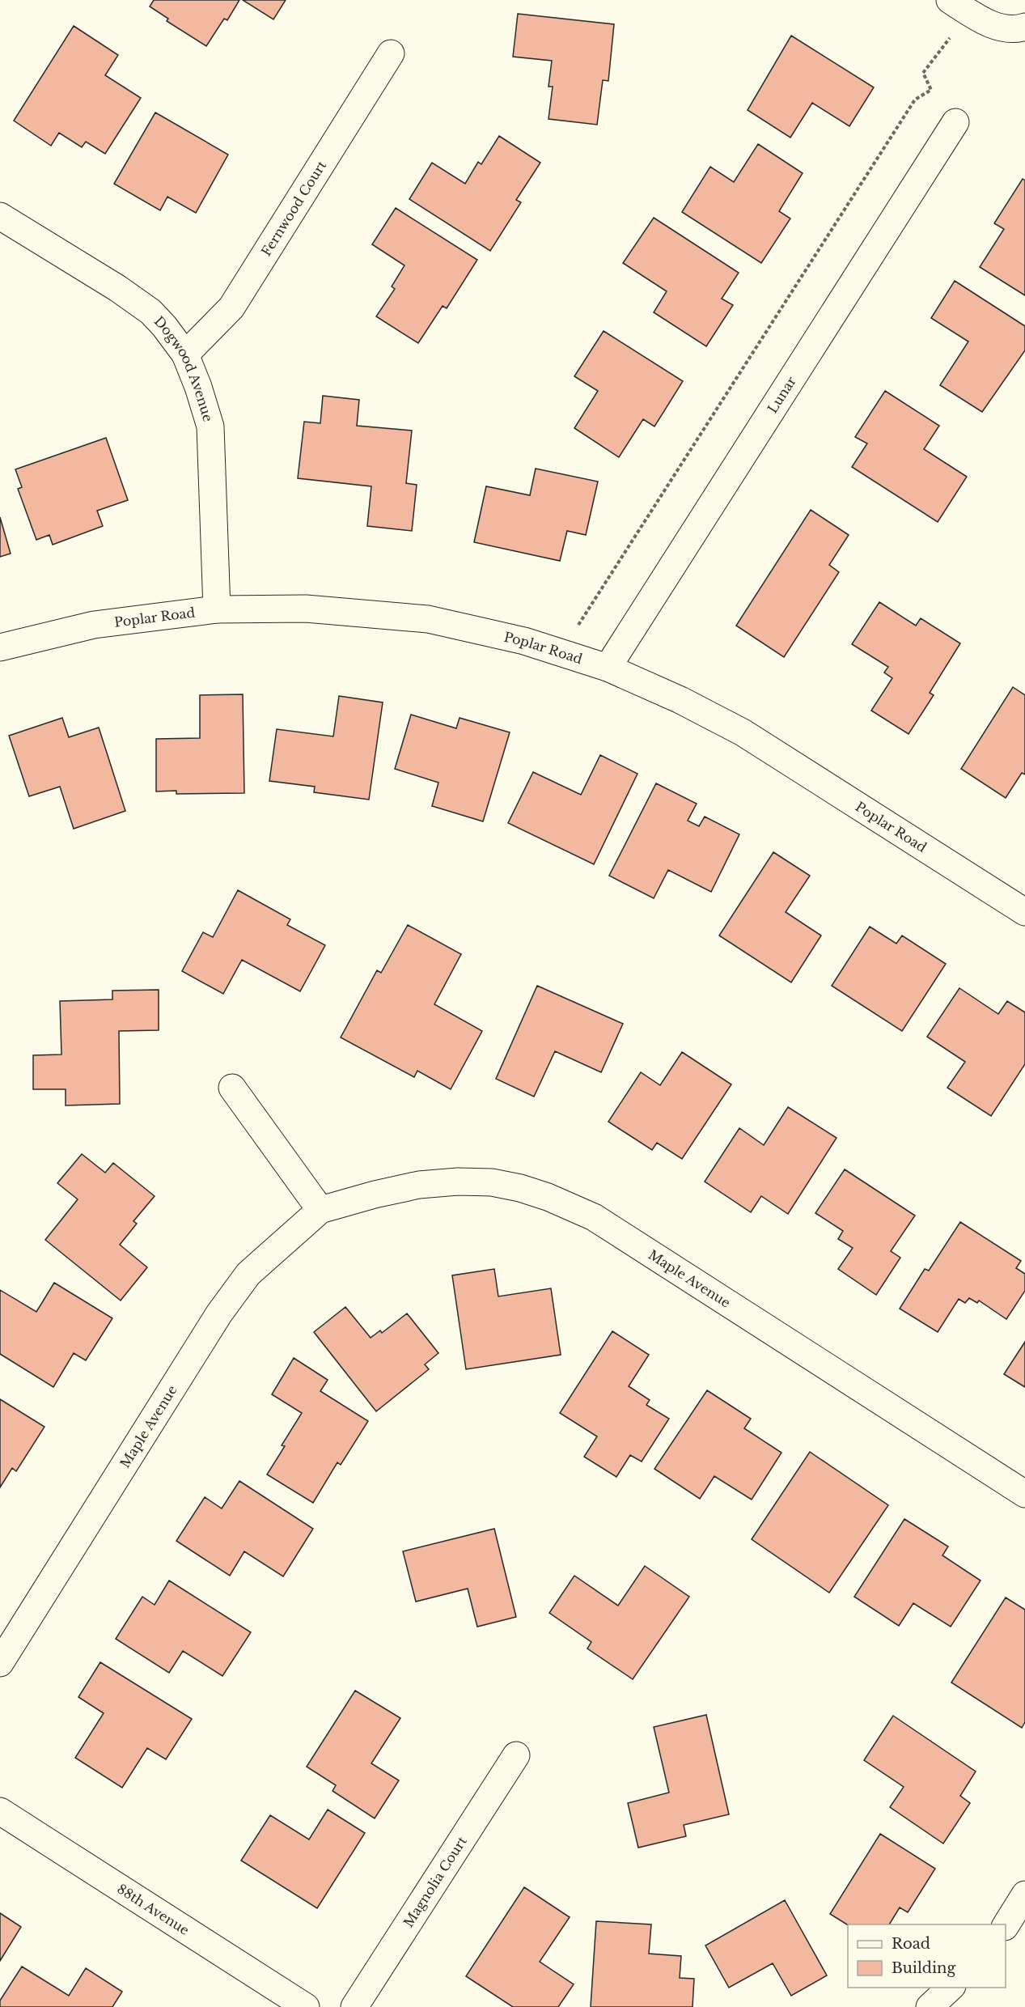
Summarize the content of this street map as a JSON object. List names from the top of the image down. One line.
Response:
{"streets":{"street":["Fernwood Court","Dogwood Avenue","Lunar","Poplar Road","Maple Avenue","Magnolia Court","88th Avenue"]},"crossings":[["Fernwood Court","Dogwood Avenue"],["Dogwood Avenue","Poplar Road"],["Lunar","Poplar Road"]],"legend":["Road","Building"]}
